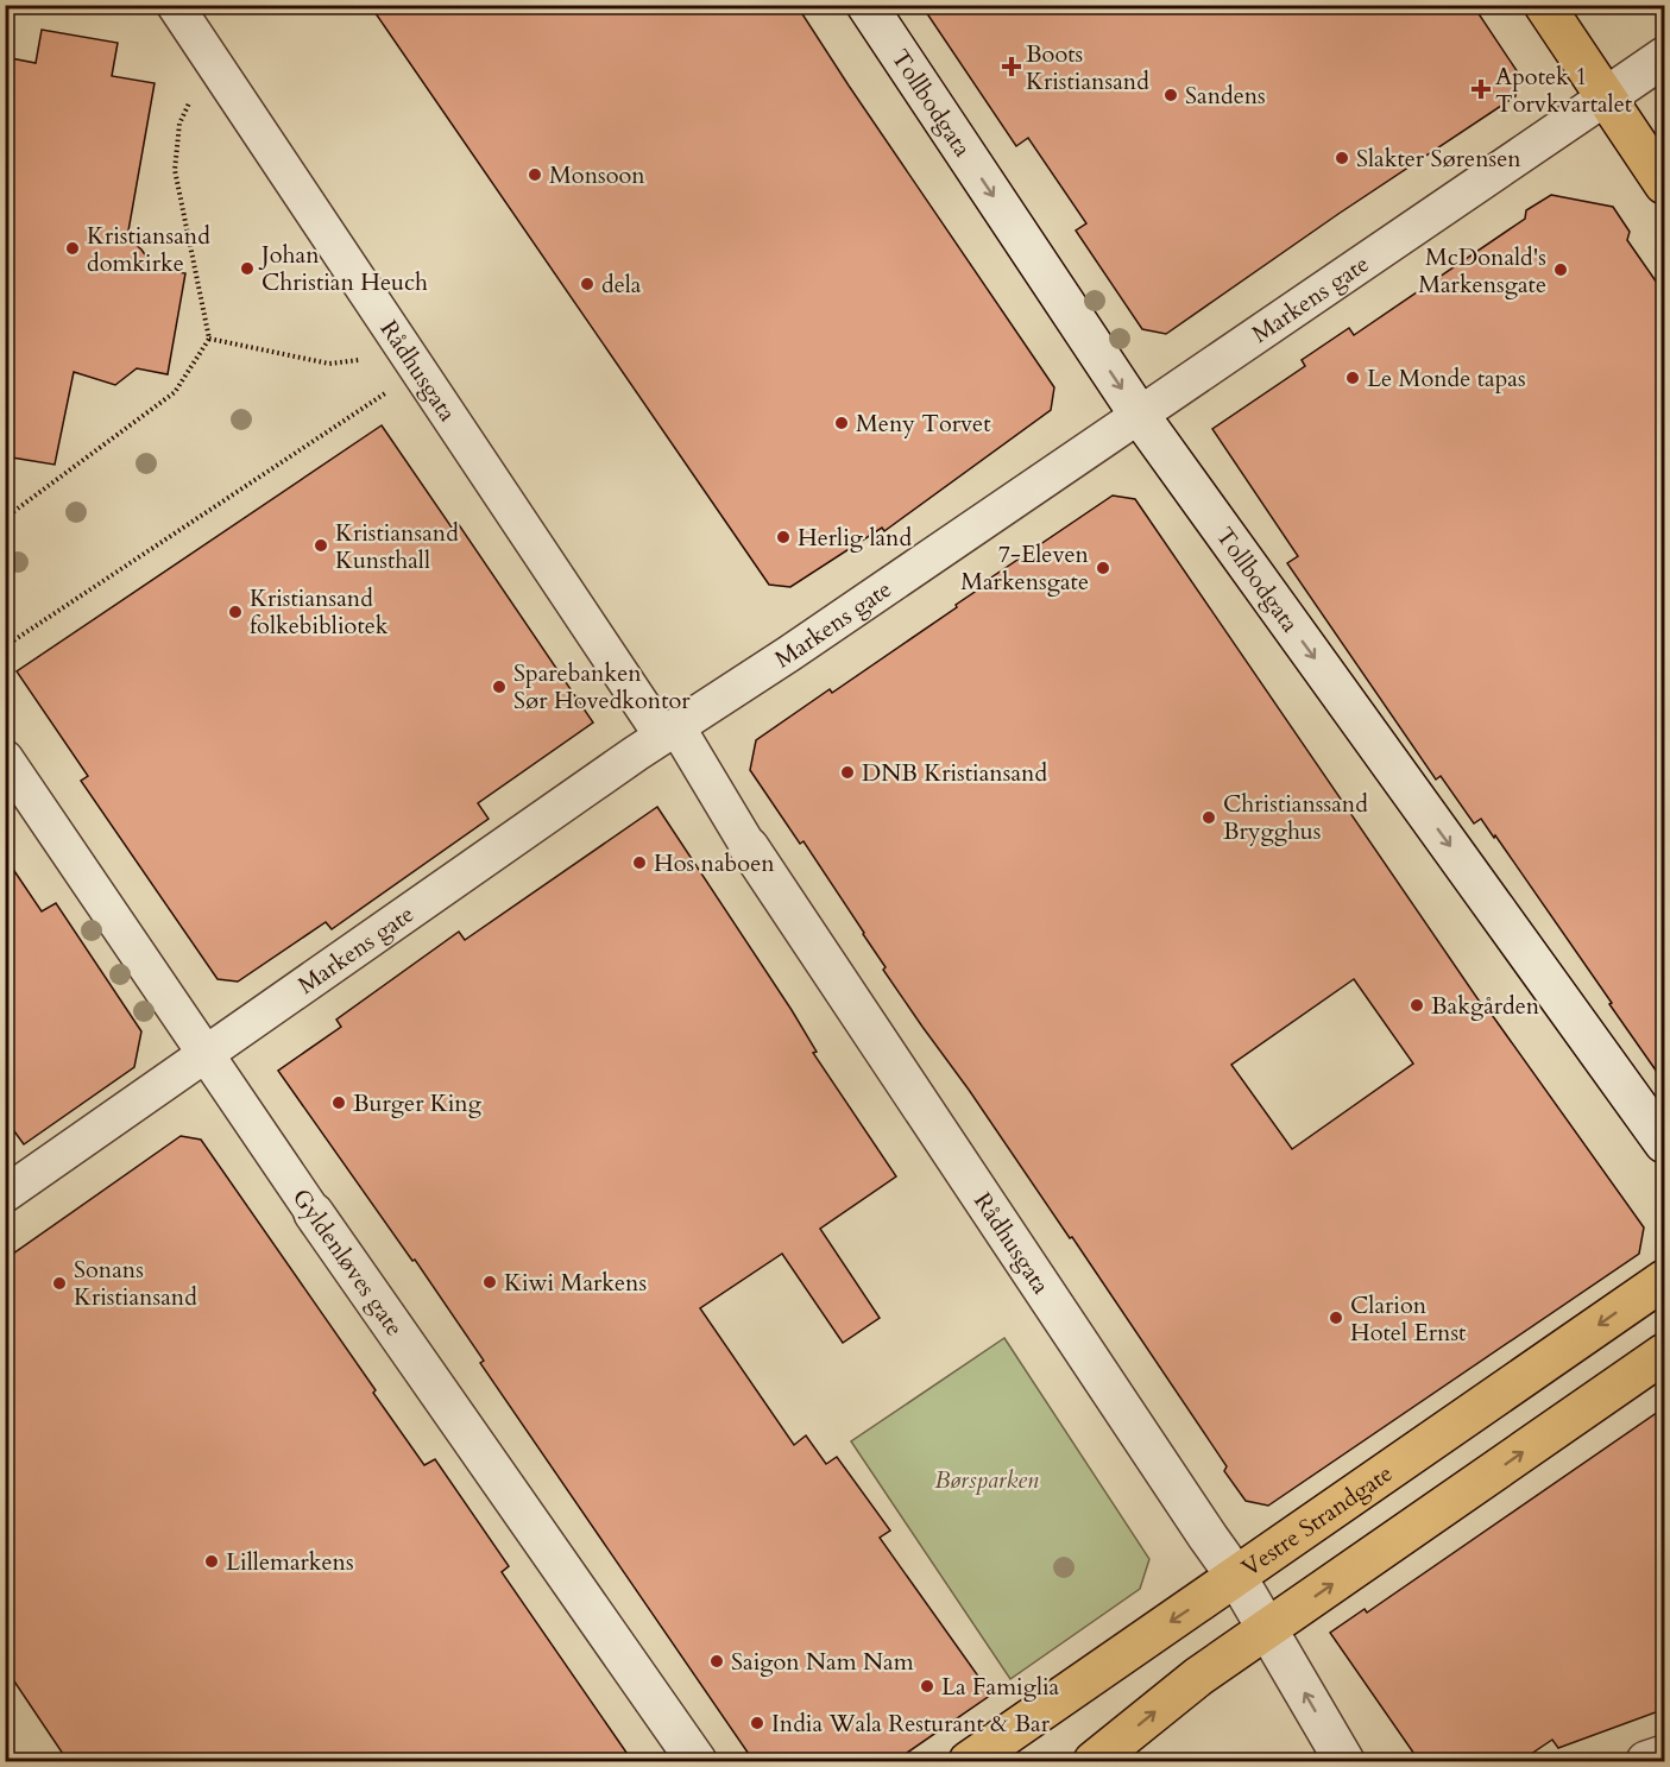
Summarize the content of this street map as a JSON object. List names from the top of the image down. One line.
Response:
{"streets":{"main road":["Vestre Strandgate"],"street":["Tollbodgata","Markens gate","Rådhusgata","Gyldenløves gate"]},"crossings":[["Tollbodgata","Markens gate"],["Markens gate","Rådhusgata"],["Markens gate","Gyldenløves gate"],["Rådhusgata","Vestre Strandgate"]],"one_way":["Tollbodgata"],"parks":["Børsparken"],"places":{"health":["Boots Kristiansand","Apotek 1 Torvkvartalet"],"other":["Sandens","Slakter Sørensen","Monsoon","Kristiansand domkirke","Johan Christian Heuch","McDonald's Markensgate","dela","Le Monde tapas","Meny Torvet","Herlig land","Kristiansand Kunsthall","7-Eleven Markensgate","Kristiansand folkebibliotek","Sparebanken Sør Hovedkontor","DNB Kristiansand","Christianssand Brygghus","Hos naboen","Bakgården","Burger King","Kiwi Markens","Sonans Kristiansand","Clarion Hotel Ernst","Lillemarkens","Saigon Nam Nam","La Famiglia","India Wala Resturant & Bar"]}}
